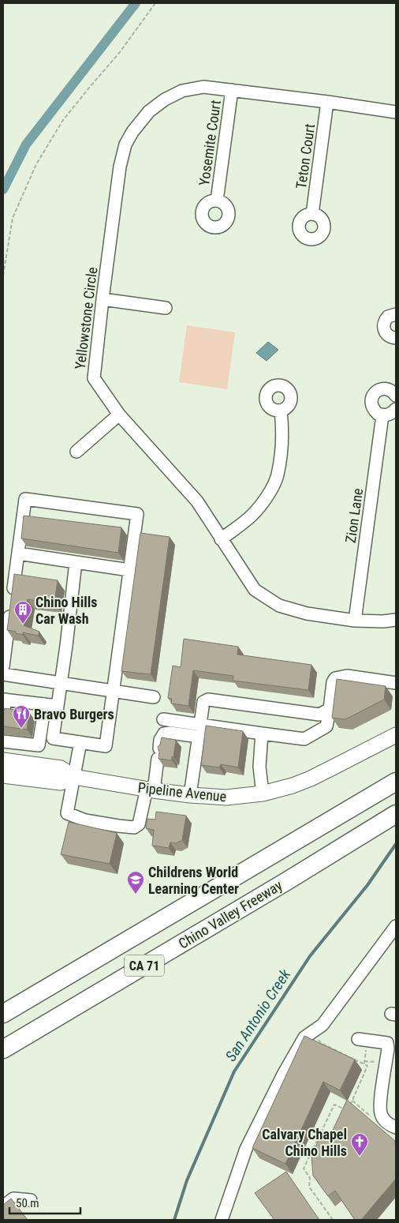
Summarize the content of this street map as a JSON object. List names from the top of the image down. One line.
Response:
{"streets":{"highway":["Chino Valley Freeway","CA 71"],"main road":["Pipeline Avenue"],"street":["Yosemite Court","Teton Court","Yellowstone Circle","Zion Lane"]},"crossings":[["Yosemite Court","Yellowstone Circle"],["Teton Court","Yellowstone Circle"],["Yellowstone Circle","Zion Lane"]],"water":["San Antonio Creek"],"places":{"building":["Chino Hills Car Wash"],"restaurant":["Bravo Burgers"],"school or university":["Childrens World Learning Center"],"church":["Calvary Chapel Chino Hills"]},"scale_bar":"50 m"}
